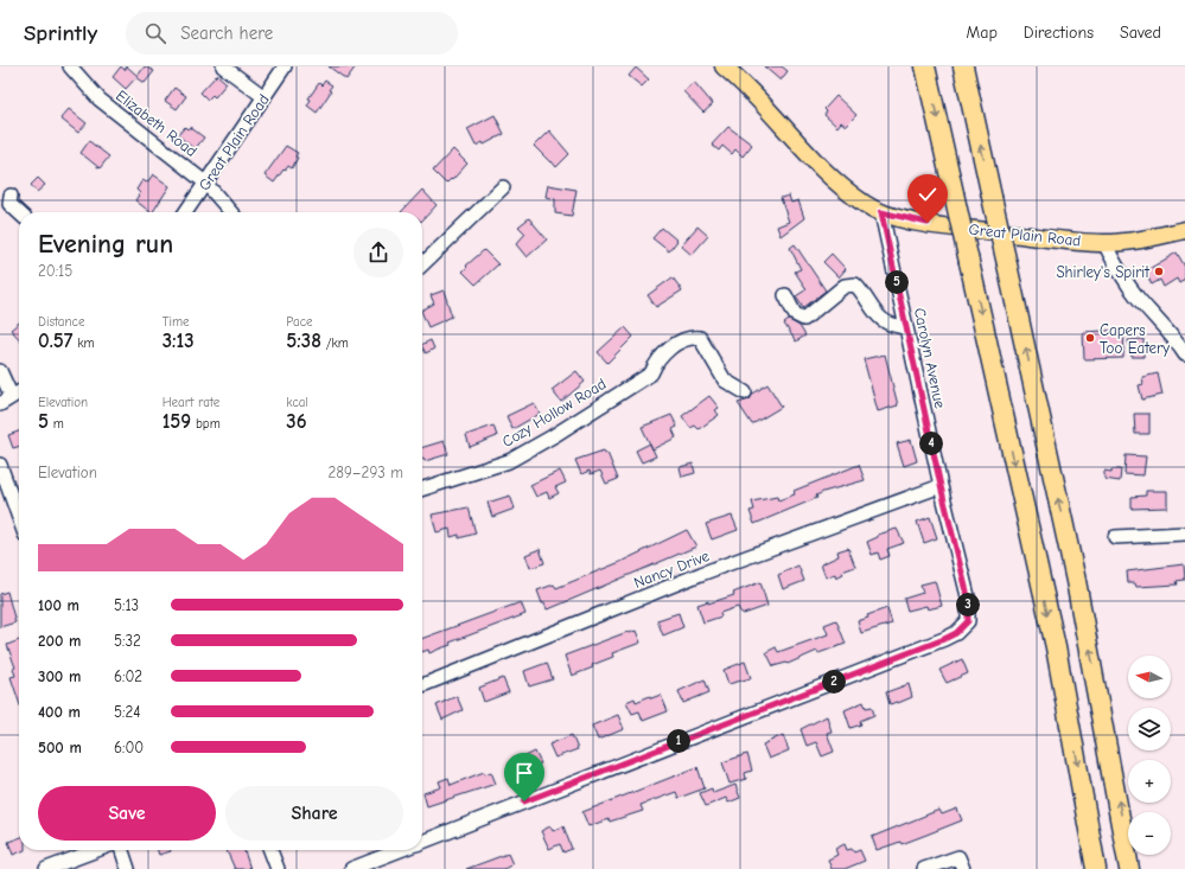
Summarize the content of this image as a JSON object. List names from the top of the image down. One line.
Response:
{"streets":{"main road":["Great Plain Road"],"street":["Elizabeth Road","Carolyn Avenue","Cozy Hollow Road","Nancy Drive"]},"crossings":[["Elizabeth Road","Great Plain Road"],["Great Plain Road","Carolyn Avenue"],["Carolyn Avenue","Nancy Drive"]],"places":["Shirley's Spirit","Capers Too Eatery"],"north":"left","page":{"header":"Sprintly","search":"Search here","nav":["Map","Directions","Saved"],"heading":["Evening run","20:15"],"pins":["5","4","3","2","1"],"stats":[["Distance","0.57 km"],["Time","3:13"],["Pace","5:38 /km"],["Elevation","5 m"],["Heart rate","159 bpm"],["kcal","36"]],"chart":["Elevation","289–293 m"],"list":[{"name":"100 m","note":"5:13"},{"name":"200 m","note":"5:32"},{"name":"300 m","note":"6:02"},{"name":"400 m","note":"5:24"},{"name":"500 m","note":"6:00"}],"map_buttons":["+","−"],"buttons":["Save","Share"]}}
